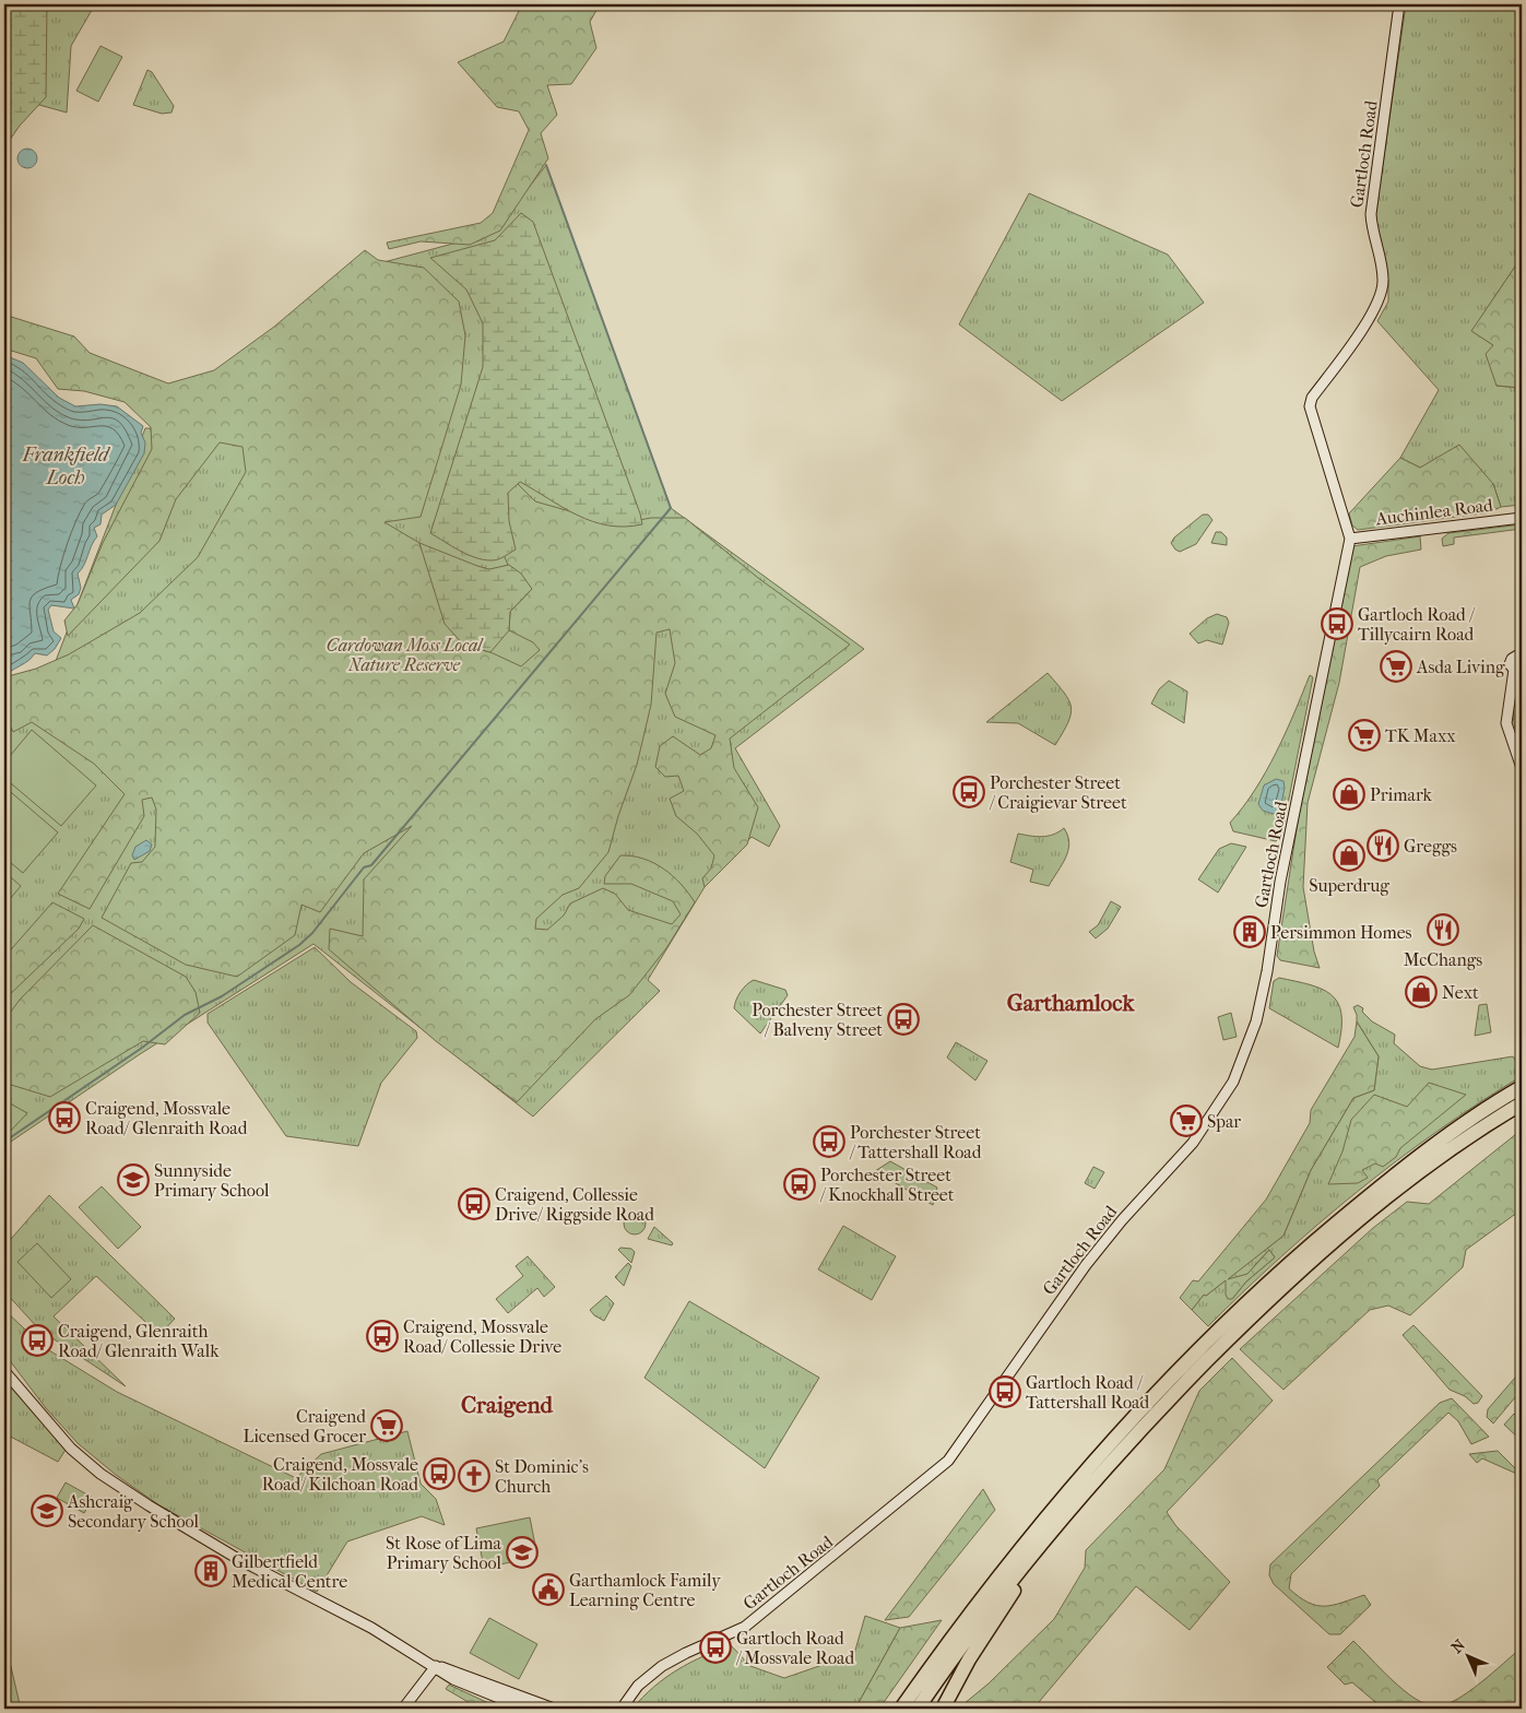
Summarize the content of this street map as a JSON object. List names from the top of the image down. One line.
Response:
{"streets":{"main road":["Gartloch Road","Auchinlea Road"]},"crossings":[["Gartloch Road","Auchinlea Road"]],"districts":["Garthamlock","Craigend"],"water":["Frankfield Loch"],"parks":["Cardowan Moss Local Nature Reserve"],"places":{"bus stop":["Gartloch Road / Tillycairn Road","Porchester Street / Craigievar Street","Porchester Street / Balveny Street","Craigend, Mossvale Road/ Glenraith Road","Porchester Street / Tattershall Road","Porchester Street / Knockhall Street","Craigend, Collessie Drive/ Riggside Road","Craigend, Mossvale Road/ Collessie Drive","Craigend, Glenraith Road/ Glenraith Walk","Gartloch Road / Tattershall Road","Craigend, Mossvale Road/ Kilchoan Road","Gartloch Road / Mossvale Road"],"supermarket":["Asda Living","TK Maxx","Spar","Craigend Licensed Grocer"],"shop":["Primark","Superdrug","Next"],"restaurant":["Greggs","McChangs"],"building":["Persimmon Homes","Gilbertfield Medical Centre"],"school or university":["Sunnyside Primary School","Ashcraig Secondary School","St Rose of Lima Primary School"],"church":["St Dominic's Church"],"public building":["Garthamlock Family Learning Centre"]},"north":"top left"}
